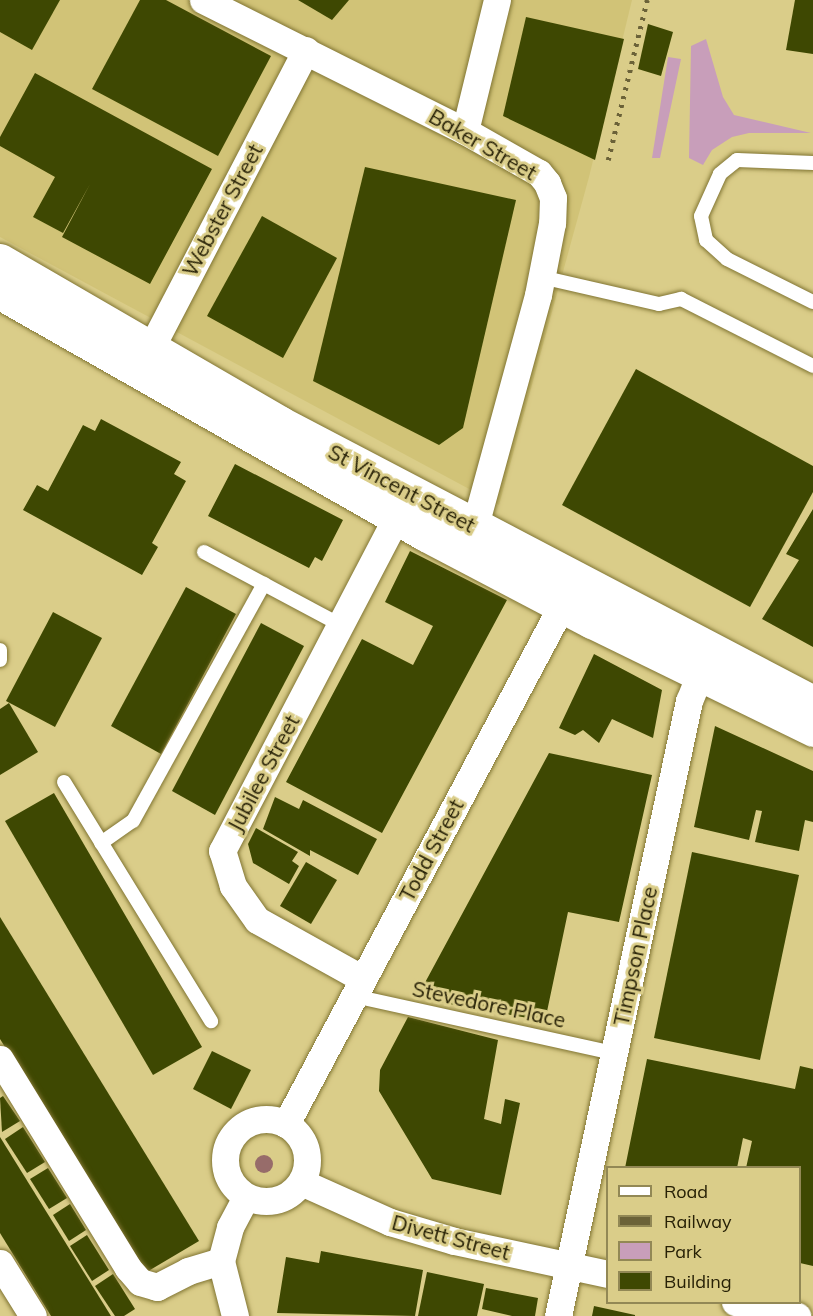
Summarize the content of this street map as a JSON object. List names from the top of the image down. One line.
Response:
{"streets":{"main road":["St Vincent Street"],"street":["Baker Street","Webster Street","Jubilee Street","Todd Street","Timpson Place","Divett Street"],"lane":["Stevedore Place"]},"crossings":[["Baker Street","Webster Street"],["Baker Street","St Vincent Street"],["Webster Street","St Vincent Street"],["St Vincent Street","Jubilee Street"],["St Vincent Street","Todd Street"],["St Vincent Street","Timpson Place"],["Jubilee Street","Todd Street"],["Jubilee Street","Stevedore Place"],["Todd Street","Stevedore Place"],["Todd Street","Divett Street"],["Timpson Place","Stevedore Place"],["Timpson Place","Divett Street"]],"legend":["Road","Railway","Park","Building"]}
